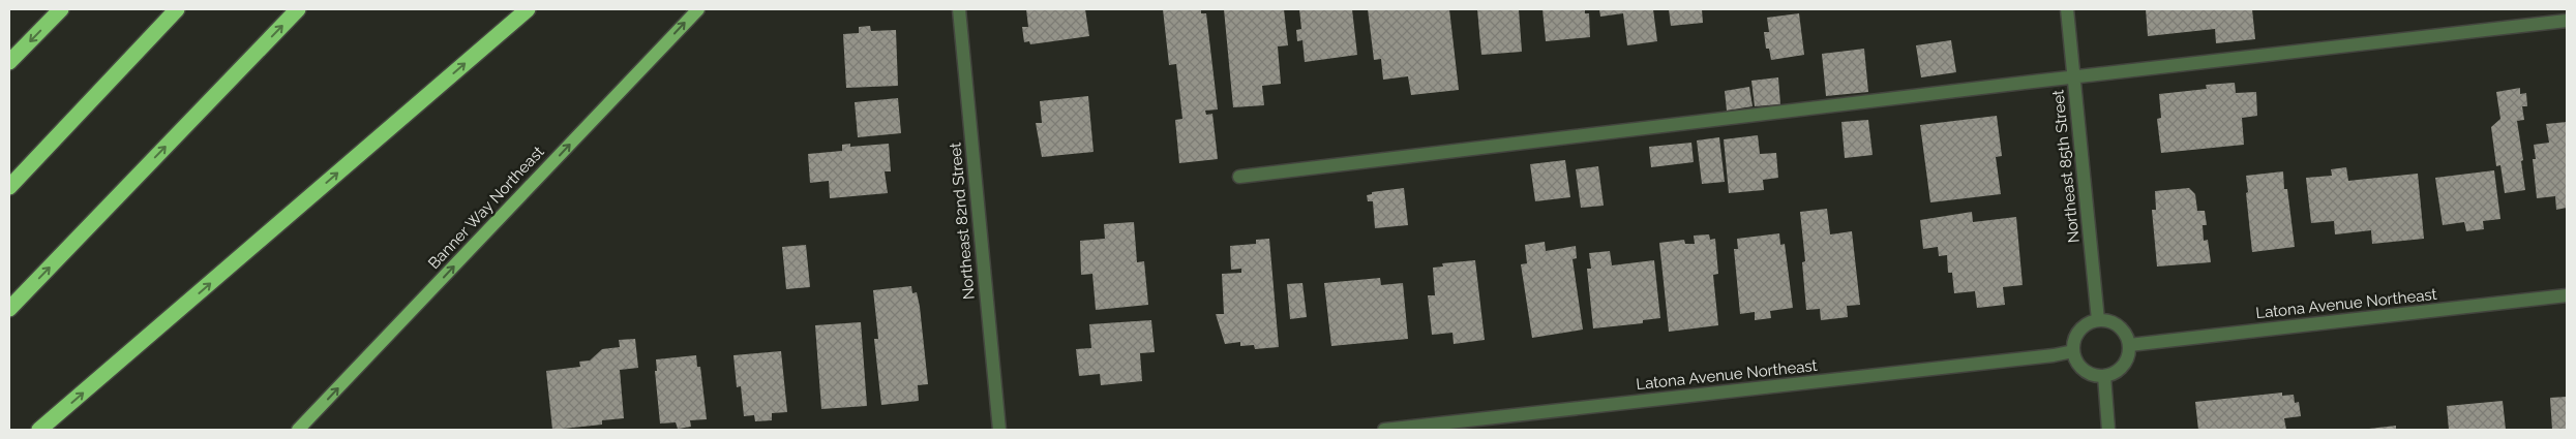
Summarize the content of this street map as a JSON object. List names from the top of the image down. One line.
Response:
{"streets":{"main road":["Banner Way Northeast"],"street":["Northeast 85th Street","Northeast 82nd Street","Latona Avenue Northeast"]},"crossings":[["Northeast 85th Street","Latona Avenue Northeast"]],"one_way":["Banner Way Northeast"]}
